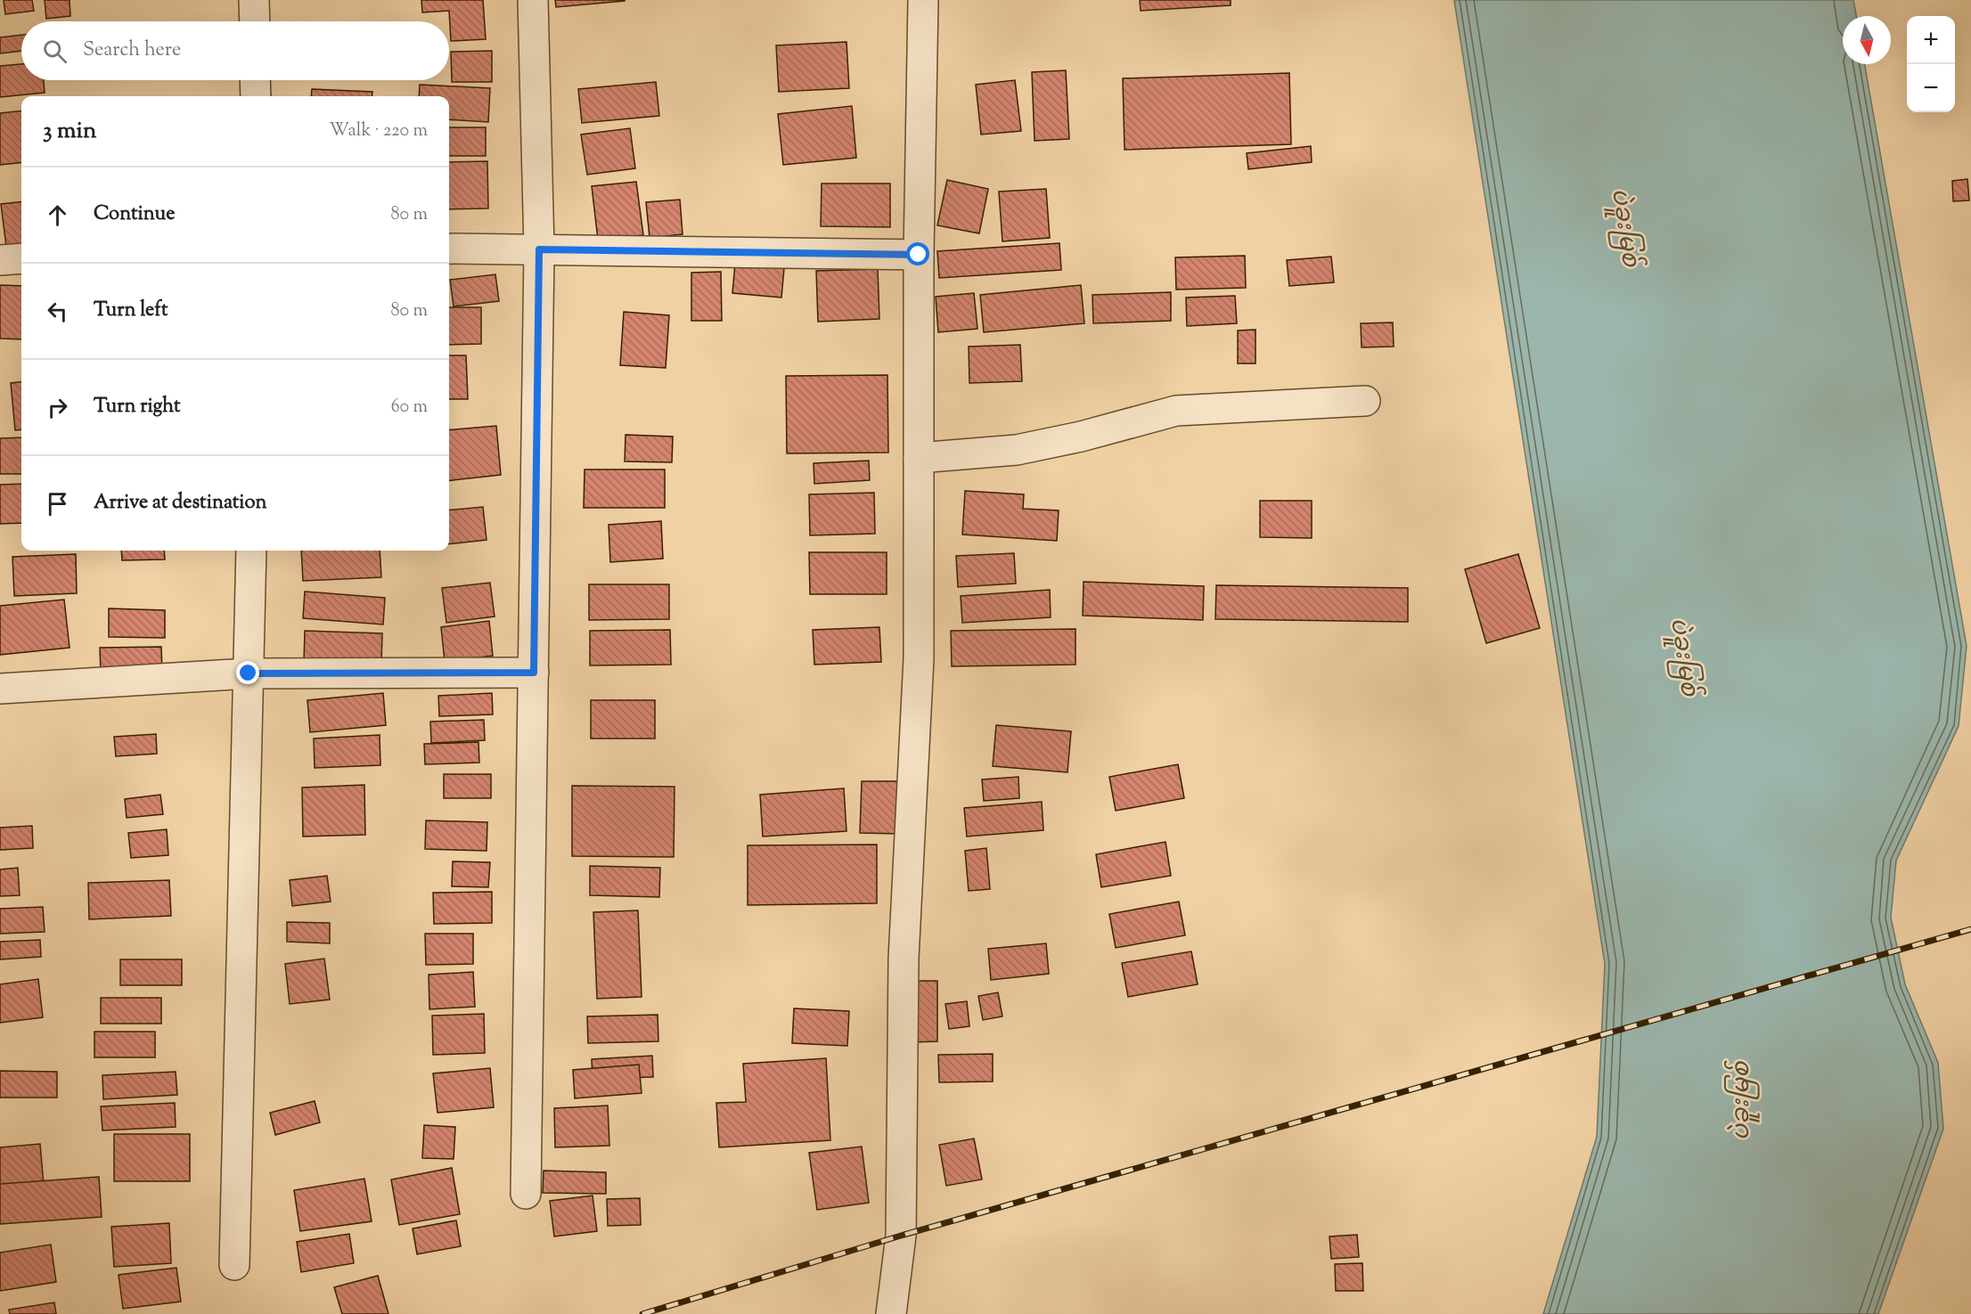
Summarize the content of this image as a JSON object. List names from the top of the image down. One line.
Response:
{"water":["ပဲခူးမြစ်"],"north":"bottom","page":{"map_buttons":["+","−"],"search":"Search here","heading":["3 min","Walk · 220 m"],"list":[["Continue","80 m"],["Turn left","80 m"],["Turn right","60 m"],"Arrive at destination"]}}
